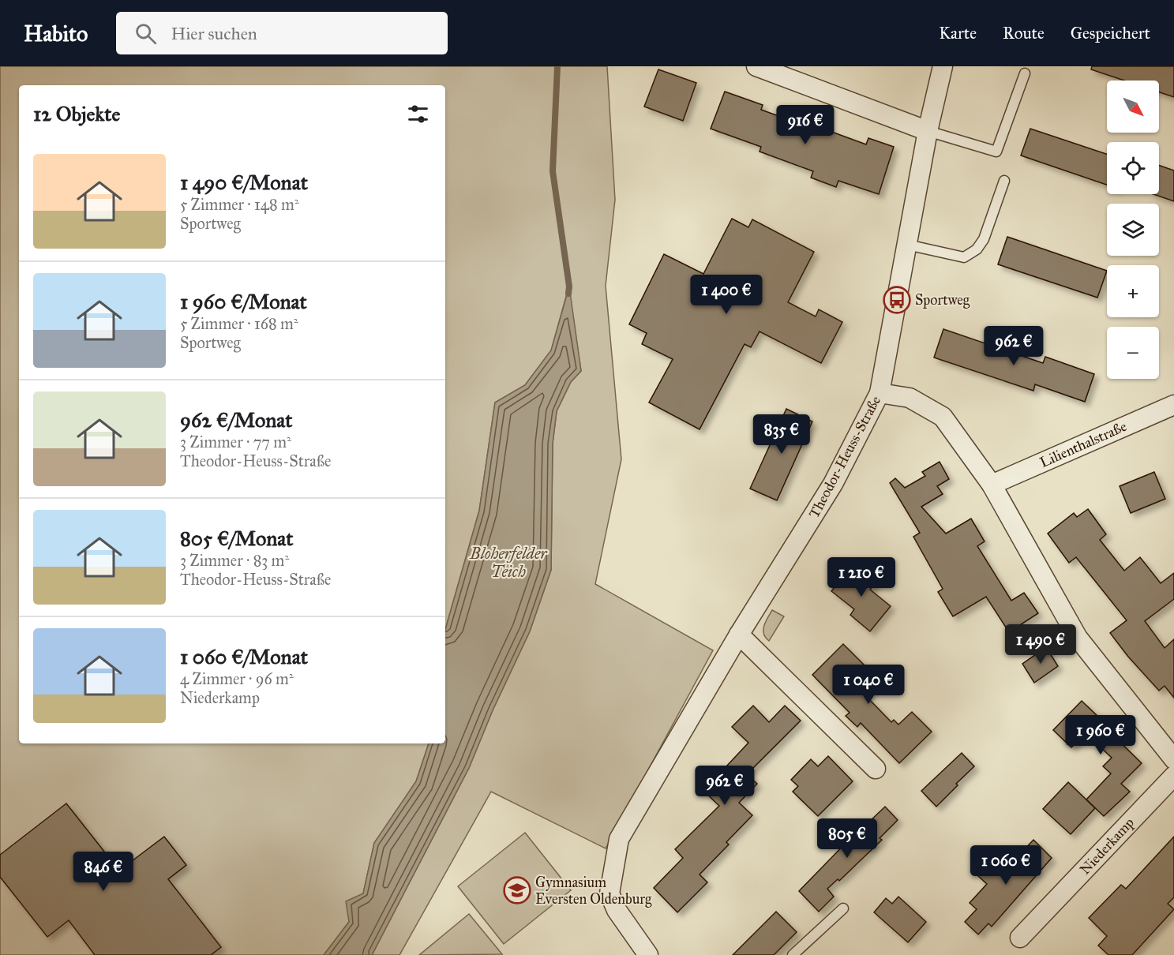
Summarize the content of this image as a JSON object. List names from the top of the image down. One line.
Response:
{"streets":{"street":["Lilienthalstraße","Theodor-Heuss-Straße","Niederkamp"]},"water":["Bloherfelder Teich"],"places":{"bus stop":["Sportweg"],"school or university":["Gymnasium Eversten Oldenburg"]},"north":"bottom right","page":{"header":"Habito","search":"Hier suchen","nav":["Karte","Route","Gespeichert"],"map_buttons":["+","−"],"heading":"12 Objekte","price":["916 €","1 400 €","962 €","835 €","1 210 €","1 490 €","1 040 €","1 960 €","962 €","805 €","1 060 €","846 €"],"list":[{"name":"1 490 €/Monat","note":"5 Zimmer · 148 m² · Sportweg"},{"name":"1 960 €/Monat","note":"5 Zimmer · 168 m² · Sportweg"},{"name":"962 €/Monat","note":"3 Zimmer · 77 m² · Theodor-Heuss-Straße"},{"name":"805 €/Monat","note":"3 Zimmer · 83 m² · Theodor-Heuss-Straße"},{"name":"1 060 €/Monat","note":"4 Zimmer · 96 m² · Niederkamp"}]}}
